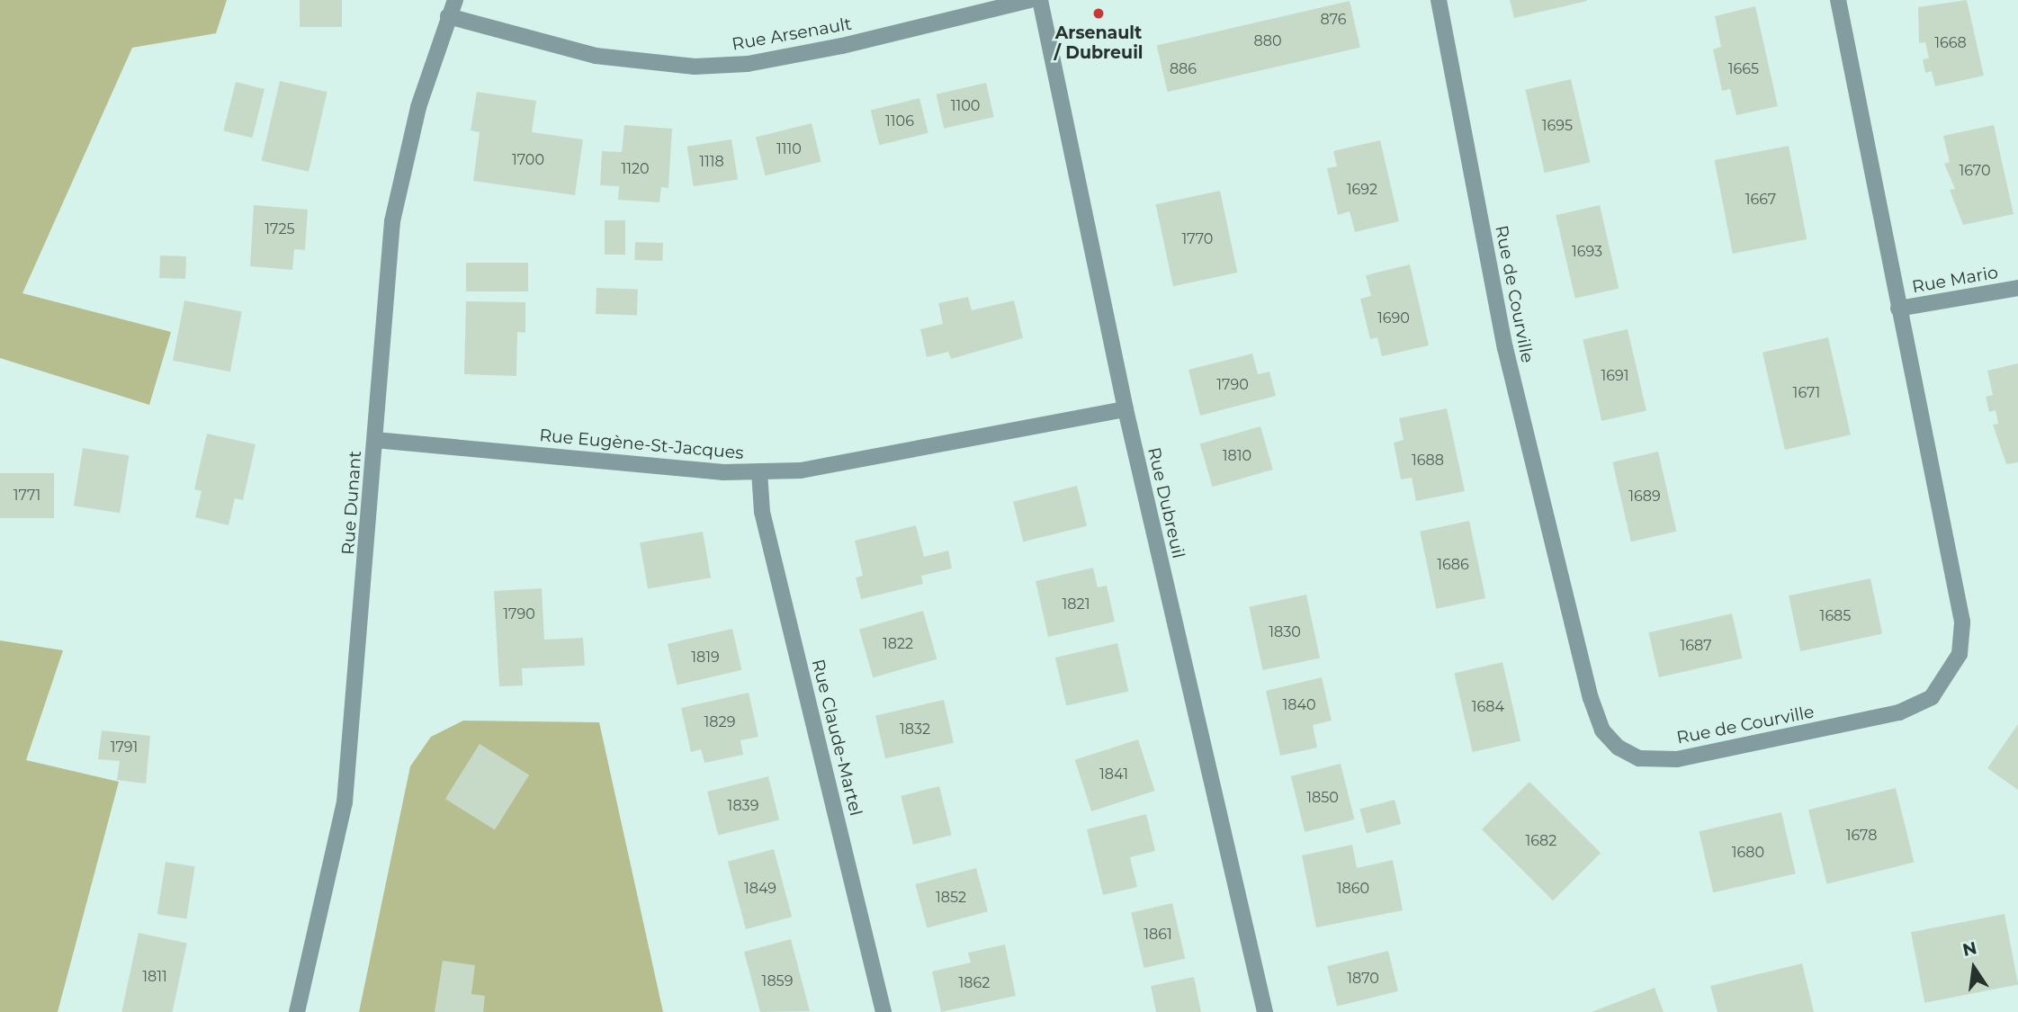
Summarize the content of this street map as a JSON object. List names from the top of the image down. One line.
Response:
{"streets":{"street":["Rue Arsenault","Rue Mario","Rue de Courville","Rue Eugène-St-Jacques","Rue Dunant","Rue Dubreuil","Rue Claude-Martel"]},"crossings":[["Rue Arsenault","Rue Dunant"],["Rue Mario","Rue de Courville"],["Rue Eugène-St-Jacques","Rue Dunant"],["Rue Eugène-St-Jacques","Rue Dubreuil"],["Rue Eugène-St-Jacques","Rue Claude-Martel"]],"places":["Arsenault / Dubreuil"],"house_numbers":["876","880","1668","886","1665","1100","1106","1695","1110","1700","1118","1120","1670","1692","1667","1725","1770","1693","1690","1691","1790","1671","1810","1688","1771","1689","1686","1821","1790","1685","1830","1822","1687","1819","1840","1684","1829","1832","1791","1841","1850","1839","1678","1682","1680","1849","1860","1852","1861","1811","1870","1859","1862"],"north":"top"}
